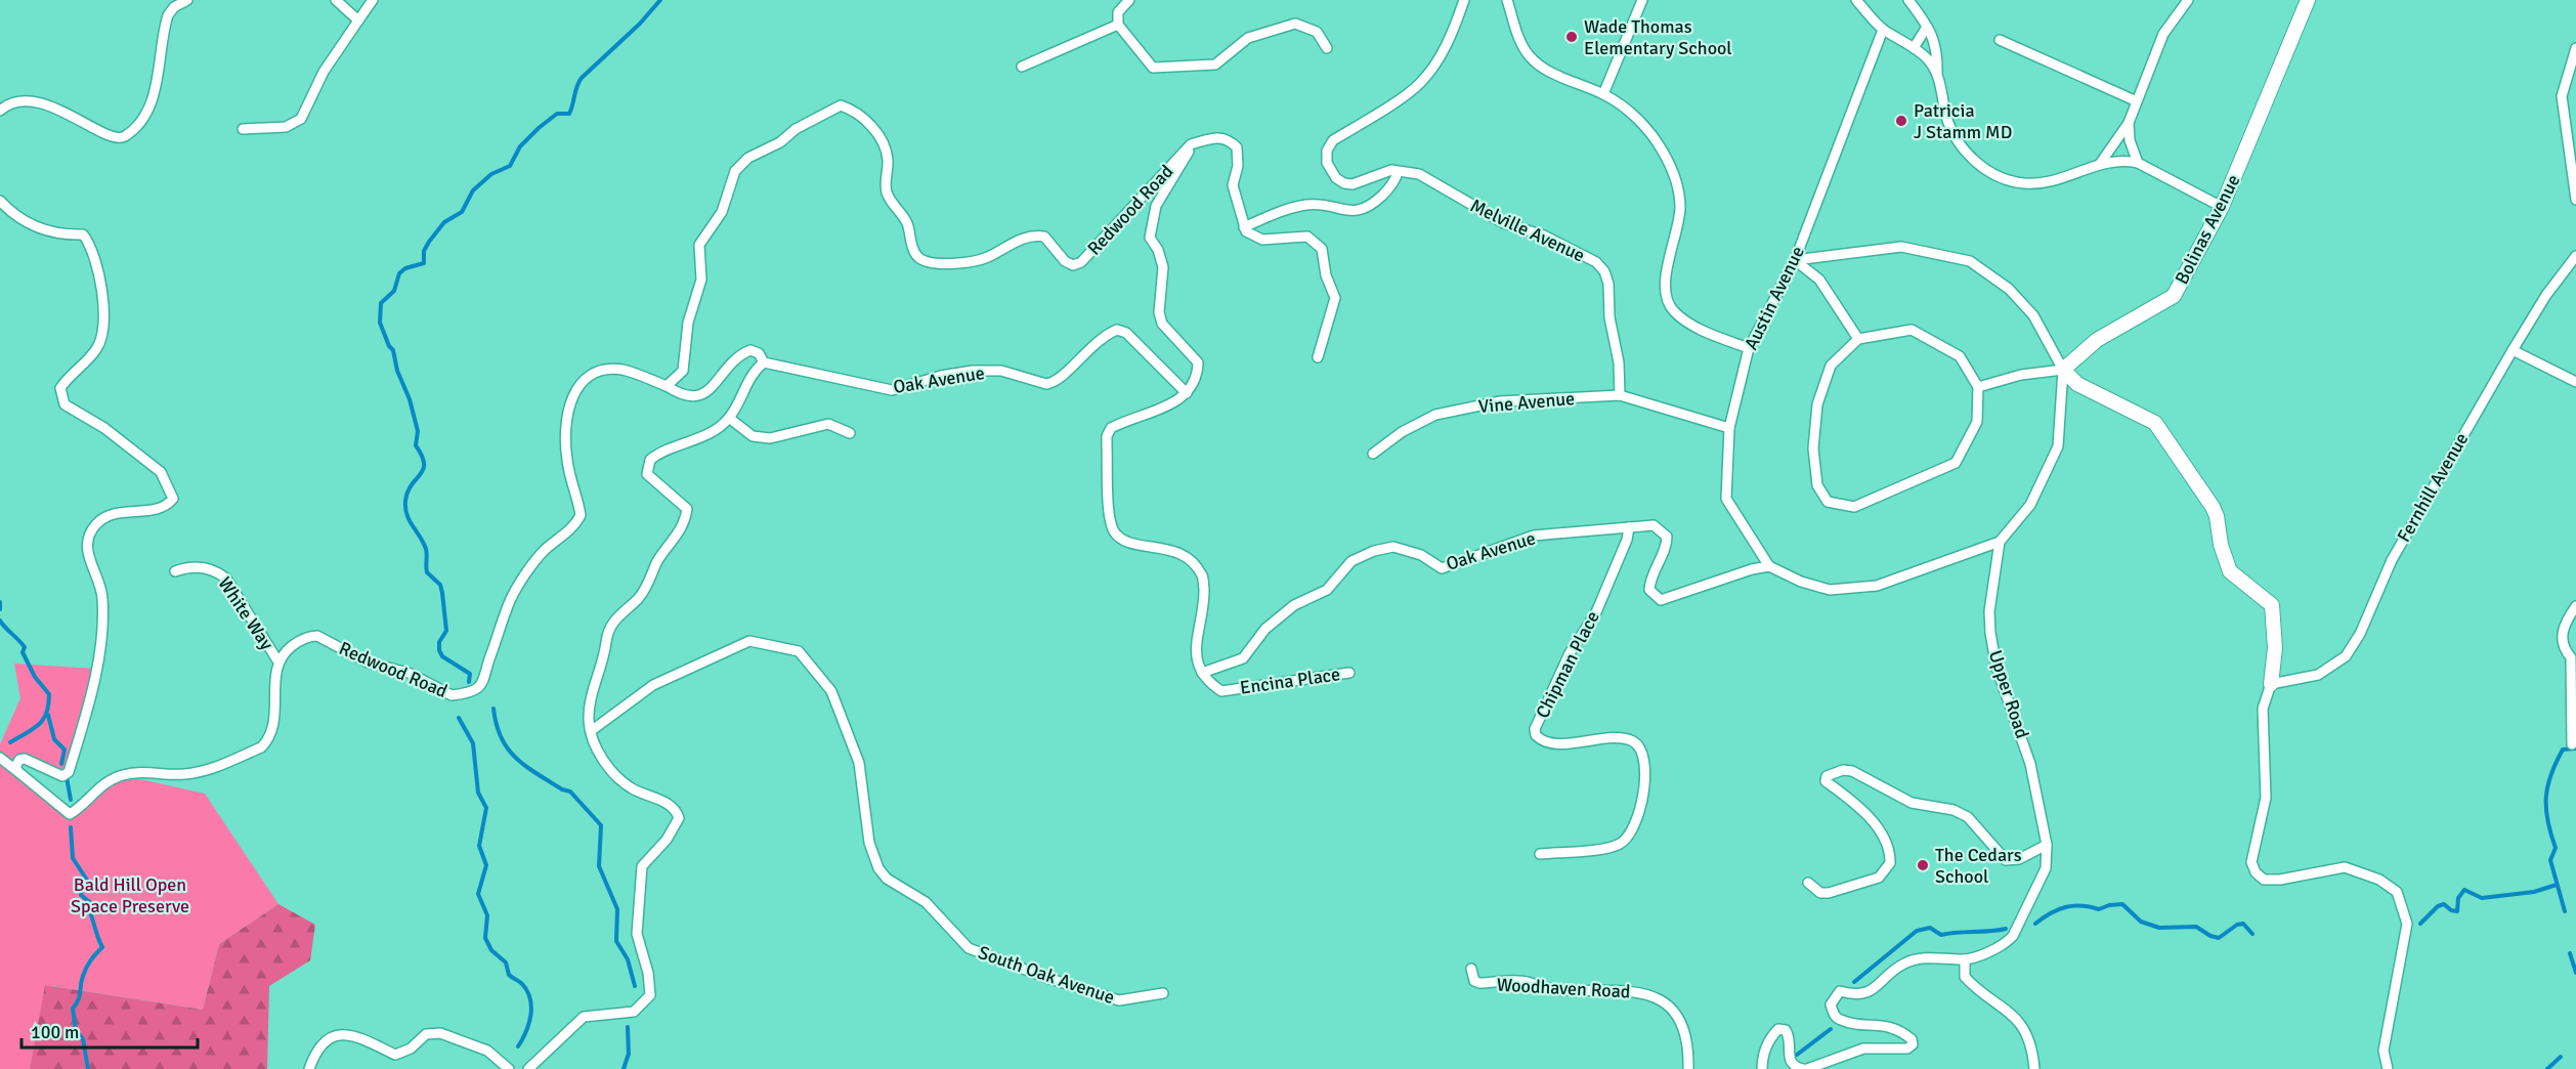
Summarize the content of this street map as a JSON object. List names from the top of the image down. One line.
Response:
{"streets":{"street":["Redwood Road","Bolinas Avenue","Melville Avenue","Austin Avenue","Oak Avenue","Vine Avenue","Fernhill Avenue","White Way","Chipman Place","Encina Place","Upper Road","South Oak Avenue","Woodhaven Road"]},"crossings":[["Redwood Road","White Way"],["Melville Avenue","Vine Avenue"],["Austin Avenue","Oak Avenue"],["Oak Avenue","Chipman Place"],["Oak Avenue","Encina Place"]],"parks":["Bald Hill Open Space Preserve"],"places":["Wade Thomas Elementary School","Patricia J Stamm MD","The Cedars School"],"scale_bar":"100 m"}
